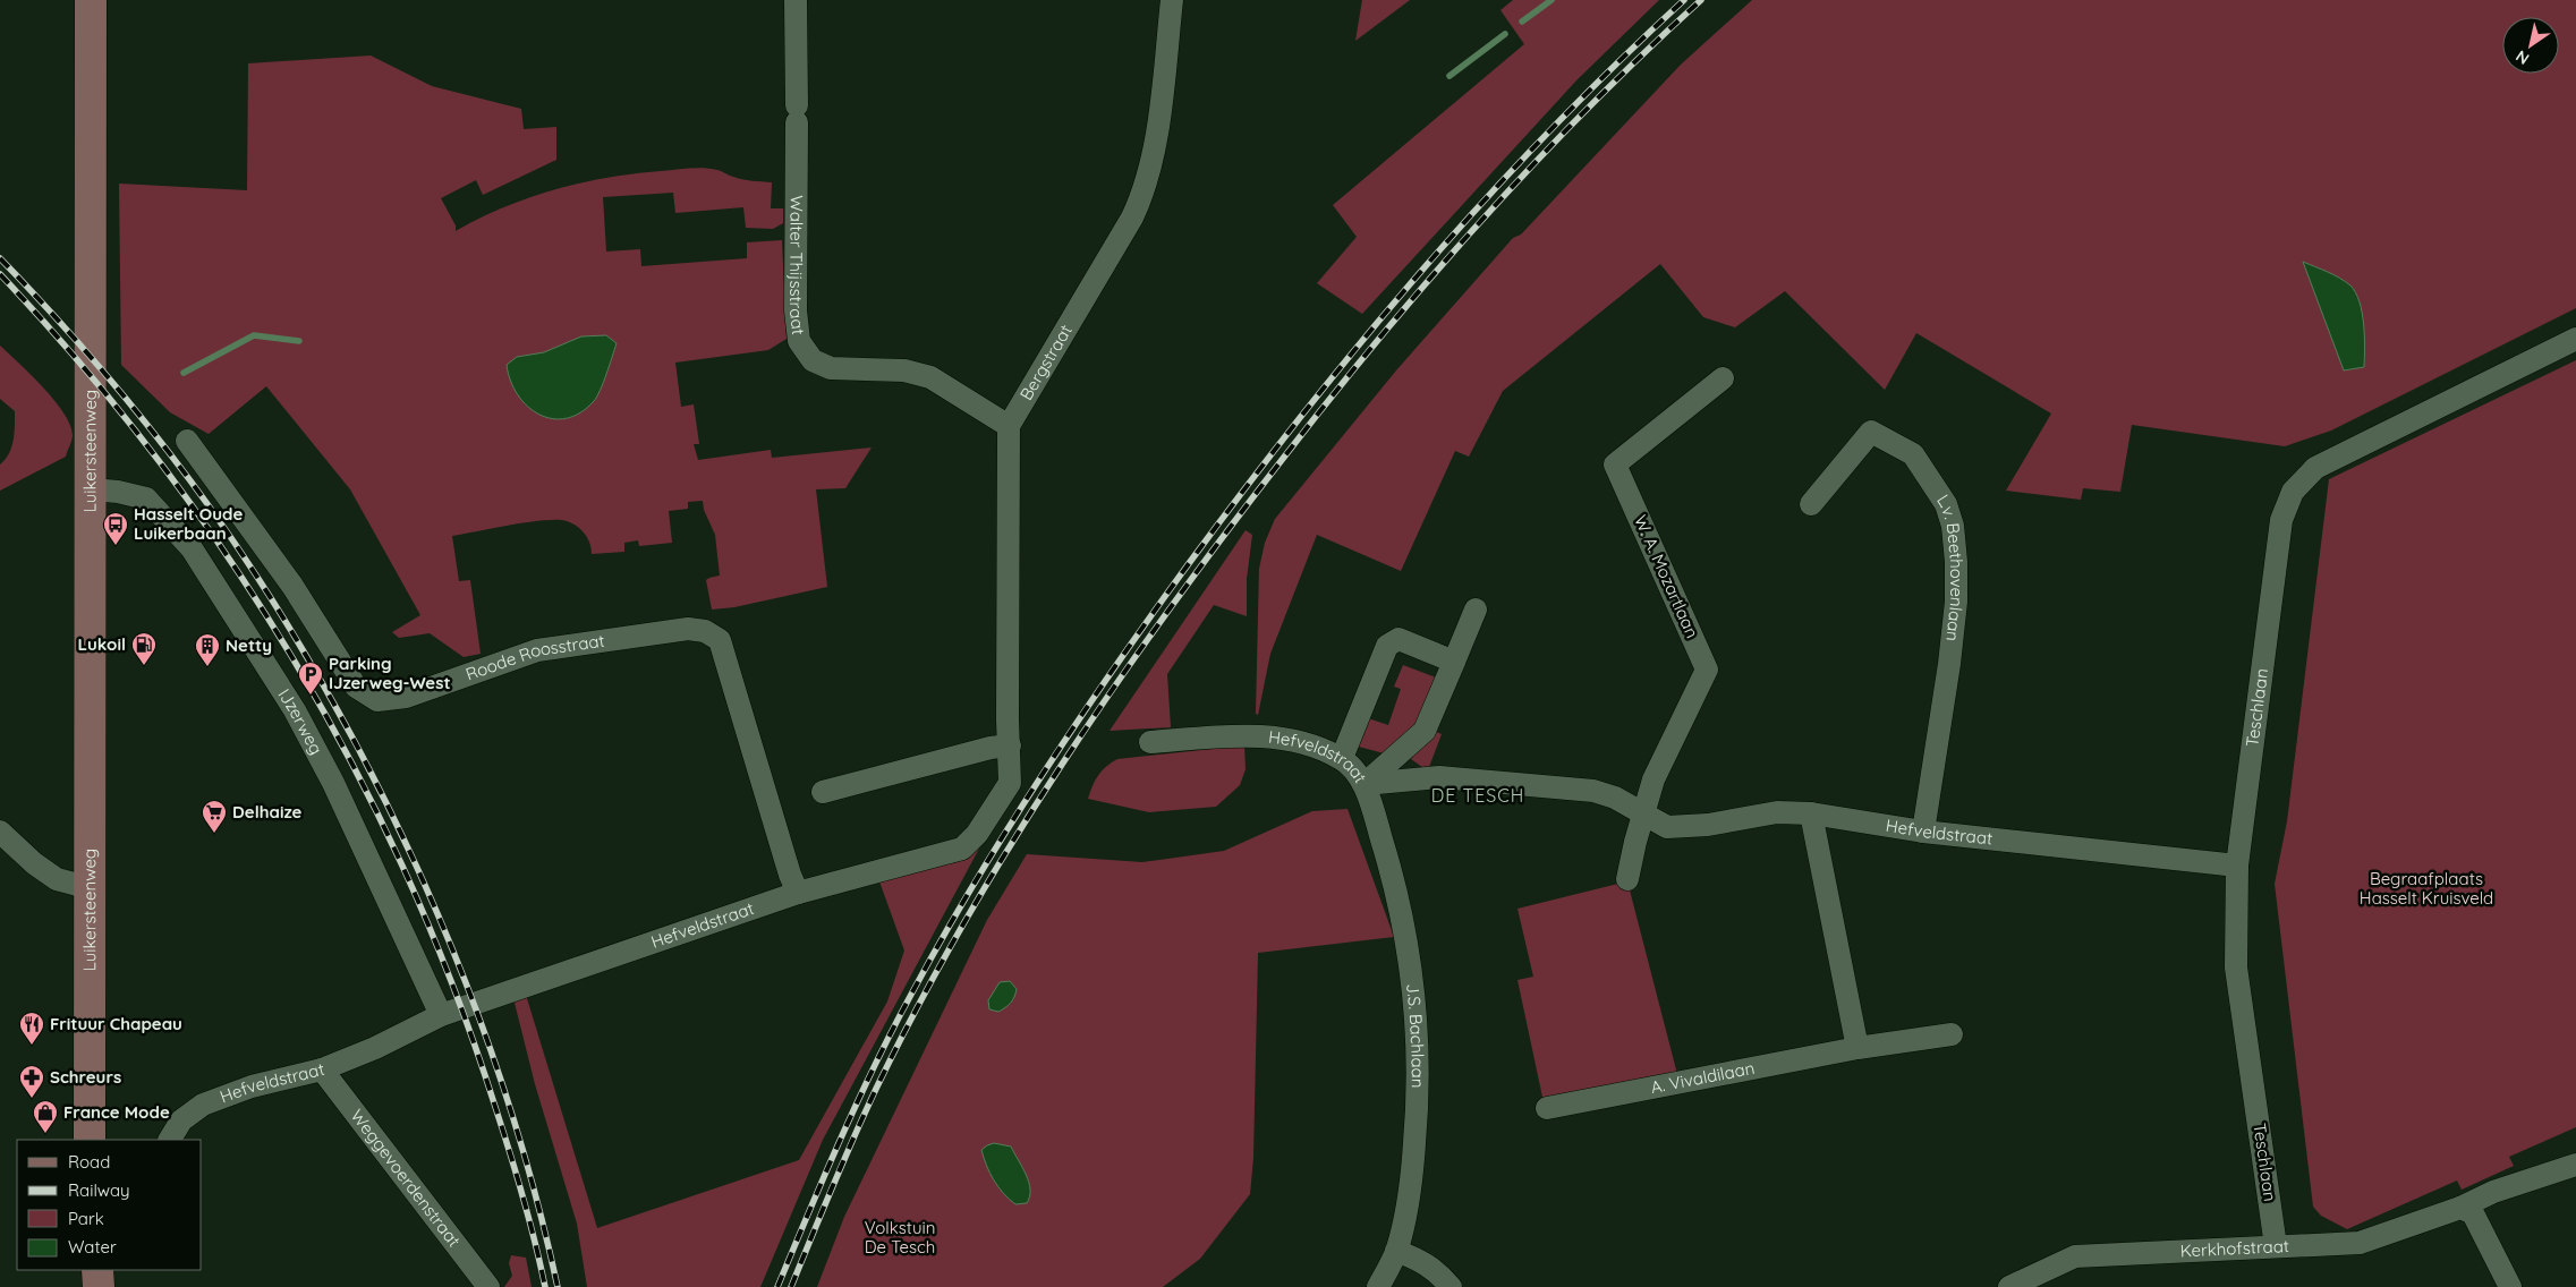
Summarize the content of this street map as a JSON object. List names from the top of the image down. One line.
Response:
{"streets":{"main road":["Luikersteenweg"],"street":["Walter Thijsstraat","Bergstraat","L.v. Beethovenlaan","W. A. Mozartlaan","Roode Roosstraat","Teschlaan","IJzerweg","Hefveldstraat","J.S. Bachlaan","A. Vivaldilaan","Weggevoerdenstraat","Kerkhofstraat"]},"crossings":[["Walter Thijsstraat","Bergstraat"],["Luikersteenweg","IJzerweg"],["L.v. Beethovenlaan","Hefveldstraat"],["W. A. Mozartlaan","Hefveldstraat"],["Roode Roosstraat","Hefveldstraat"],["Teschlaan","Hefveldstraat"],["Teschlaan","Kerkhofstraat"],["IJzerweg","Hefveldstraat"],["Hefveldstraat","J.S. Bachlaan"],["Hefveldstraat","Weggevoerdenstraat"]],"districts":["DE TESCH"],"parks":["Begraafplaats Hasselt Kruisveld","Volkstuin De Tesch"],"places":{"bus stop":["Hasselt Oude Luikerbaan"],"fuel station":["Lukoil"],"building":["Netty"],"parking":["Parking IJzerweg-West"],"supermarket":["Delhaize"],"restaurant":["Frituur Chapeau"],"pharmacy":["Schreurs"],"shop":["France Mode"]},"legend":["Road","Railway","Park","Water"],"north":"bottom left"}
